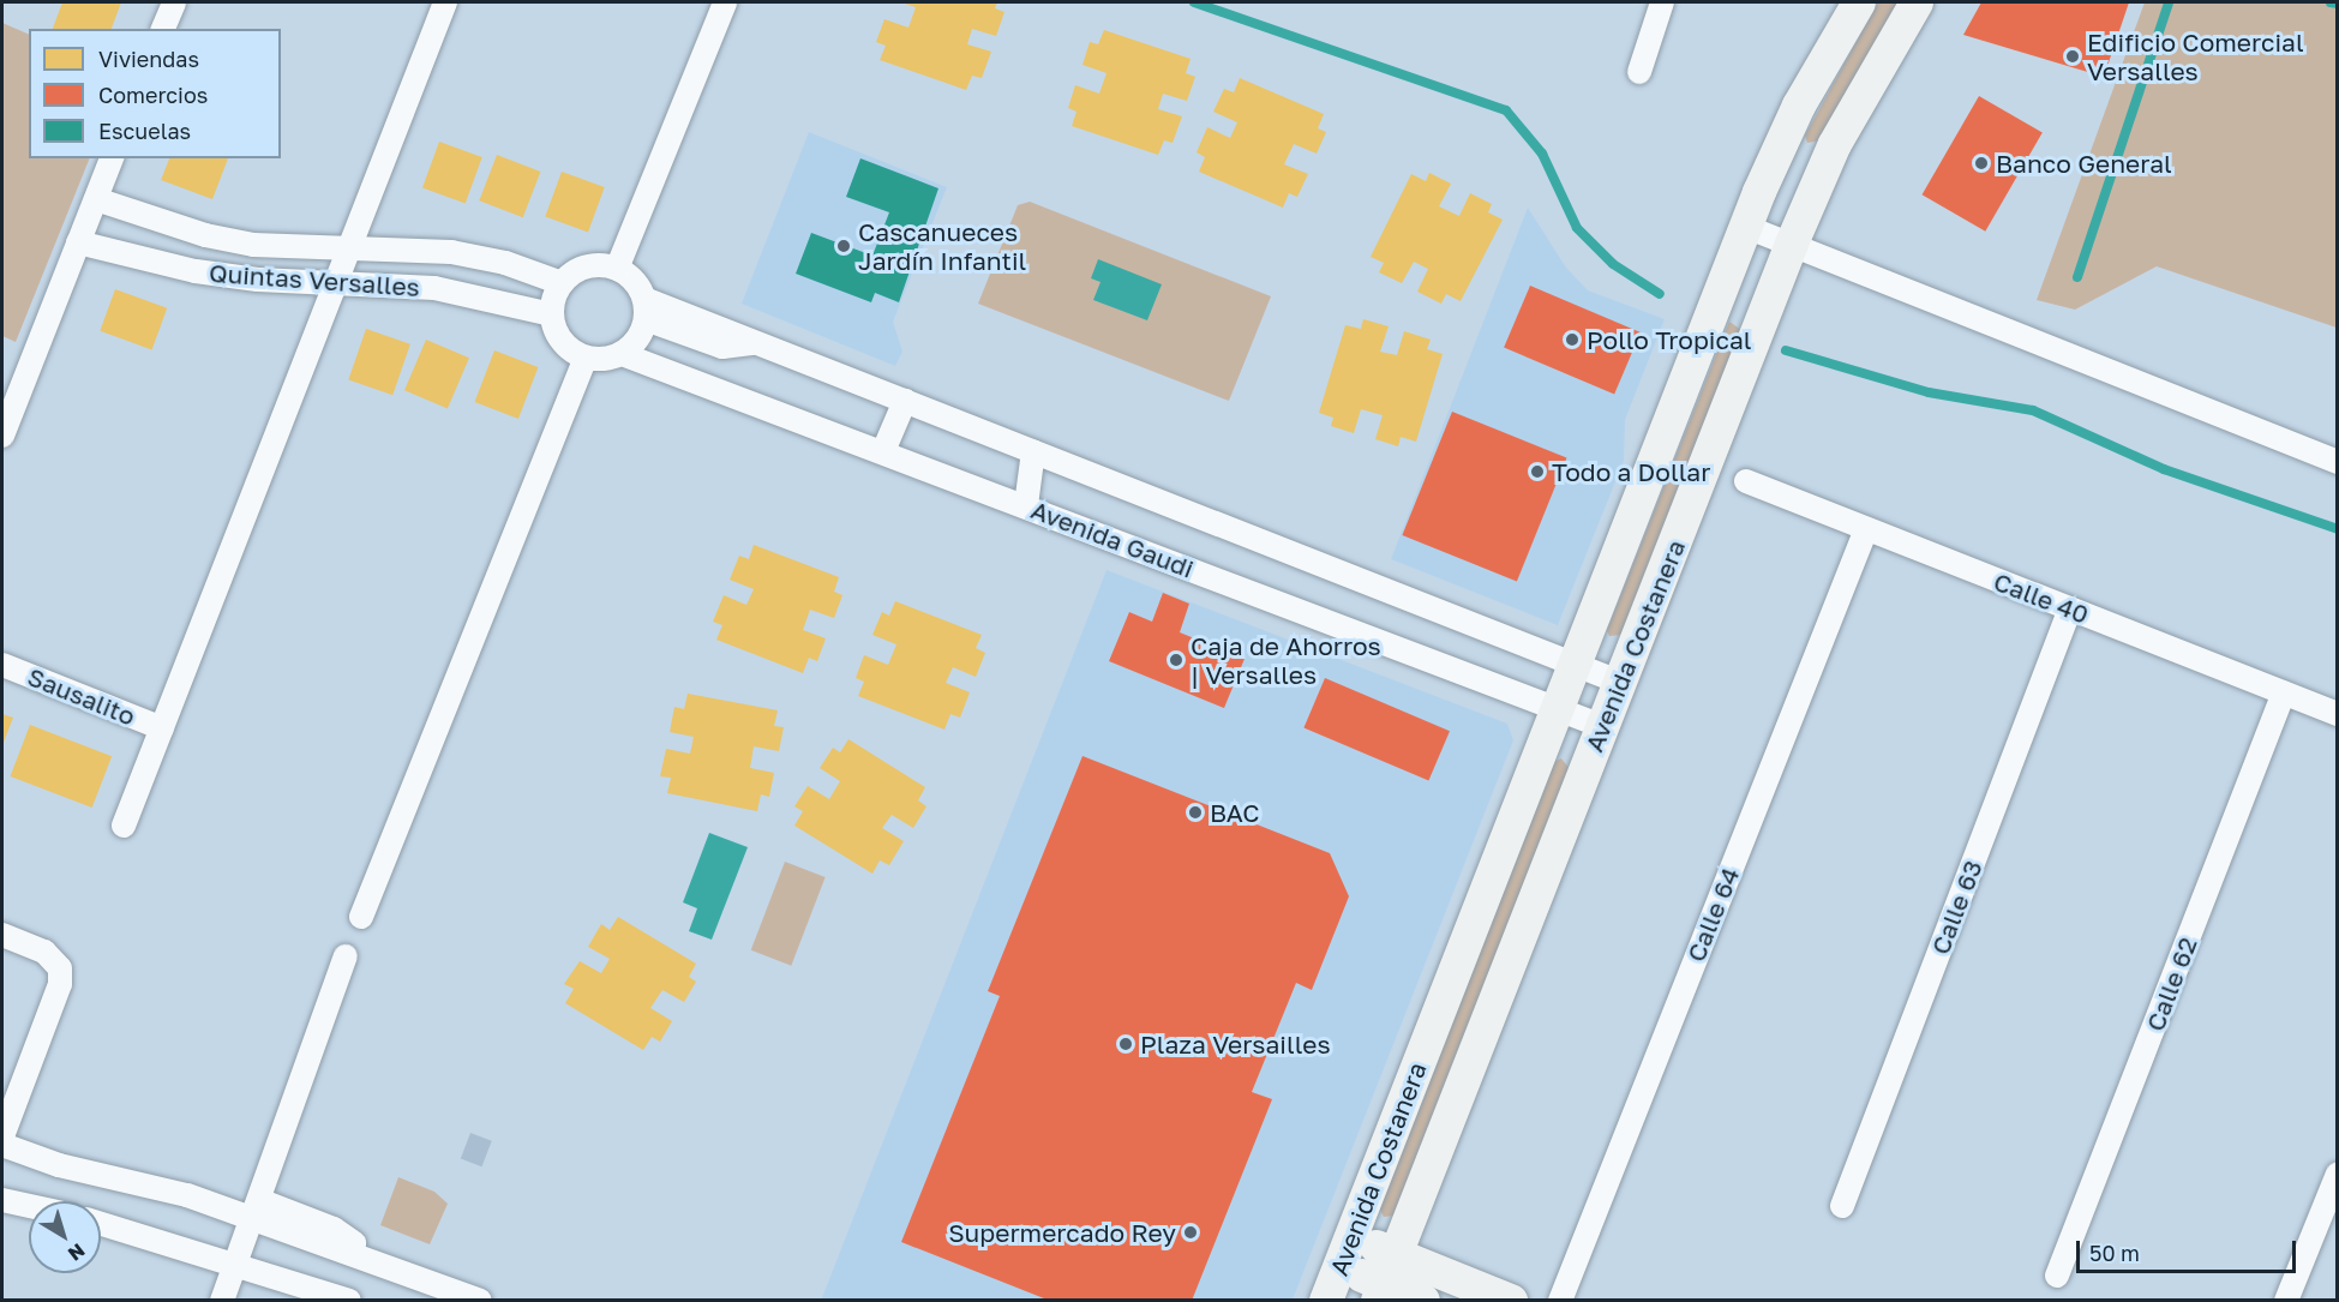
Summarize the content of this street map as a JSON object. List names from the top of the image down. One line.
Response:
{"streets":{"street":["Quintas Versalles","Avenida Gaudi","Calle 40","Avenida Costanera","Sausalito","Calle 63","Calle 64","Calle 62"]},"crossings":[["Quintas Versalles","Avenida Gaudi"],["Avenida Gaudi","Avenida Costanera"],["Calle 40","Calle 63"],["Calle 40","Calle 64"],["Calle 40","Calle 62"]],"places":["Edificio Comercial Versalles","Banco General","Cascanueces Jardín Infantil","Pollo Tropical","Todo a Dollar","Caja de Ahorros | Versalles","BAC","Plaza Versailles","Supermercado Rey"],"legend":["Viviendas","Comercios","Escuelas"],"scale_bar":"50 m","north":"bottom right"}
